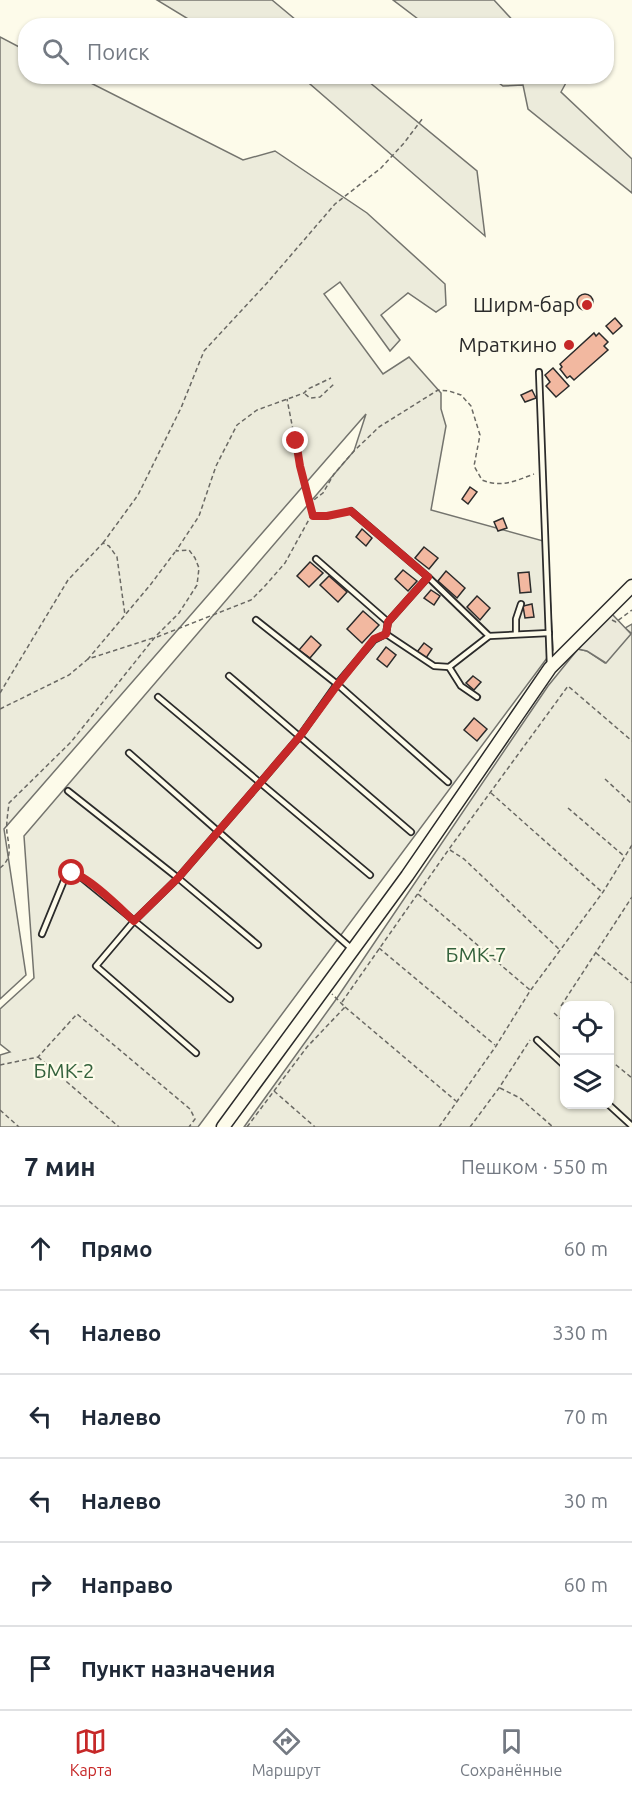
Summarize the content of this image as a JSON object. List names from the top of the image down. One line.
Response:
{"parks":["БМК-7","БМК-2"],"places":["Ширм-бар","Мраткино"],"page":{"search":"Поиск","heading":["7 мин","Пешком · 550 m"],"list":[["Прямо","60 m"],["Налево","330 m"],["Налево","70 m"],["Налево","30 m"],["Направо","60 m"],"Пункт назначения"],"nav":["Карта","Маршрут","Сохранённые"]}}
